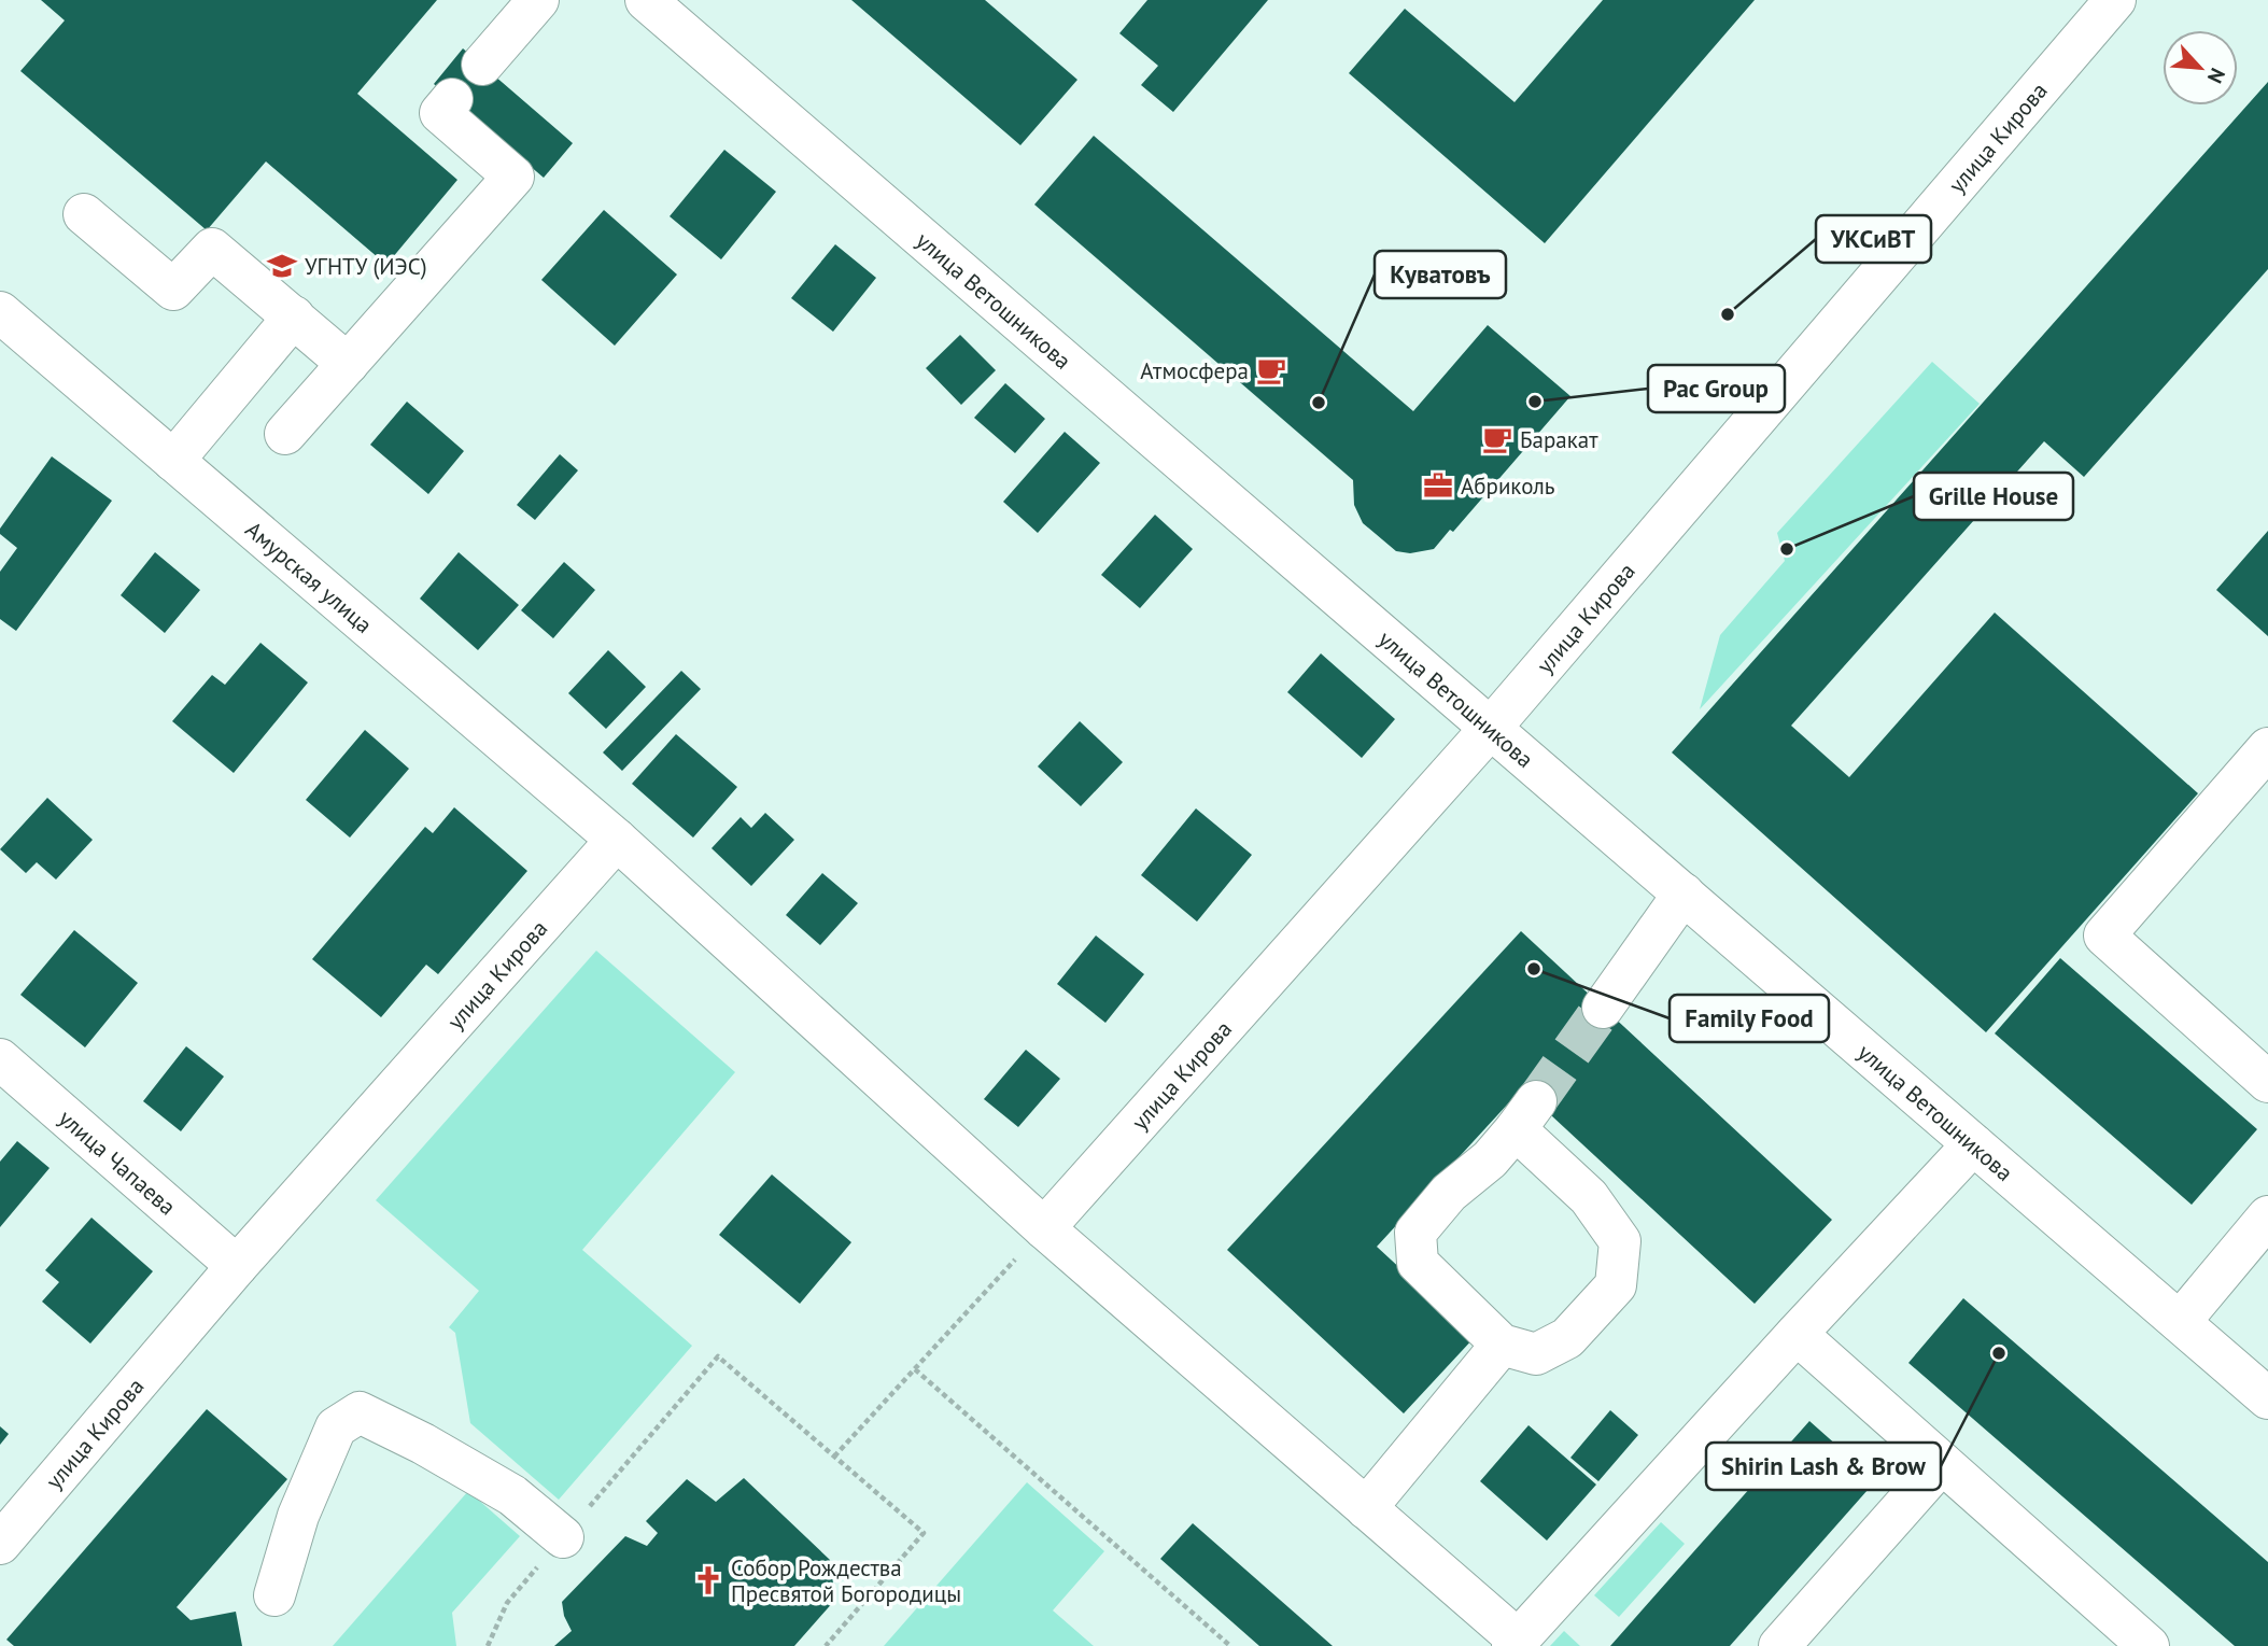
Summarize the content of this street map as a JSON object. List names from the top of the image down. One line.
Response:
{"streets":{"street":["улица Кирова","улица Ветошникова","Амурская улица","улица Чапаева"]},"crossings":[["улица Кирова","улица Ветошникова"],["улица Кирова","Амурская улица"],["улица Кирова","улица Чапаева"]],"places":{"school or university":["УГНТУ (ИЭС)"],"other":["УКСиВТ","Pac Group","Куватовъ","Grille House","Family Food","Shirin Lash & Brow"],"cafe":["Атмосфера","Баракат"],"office":["Абриколь"],"church":["Собор Рождества Пресвятой Богородицы"]},"north":"bottom right"}
